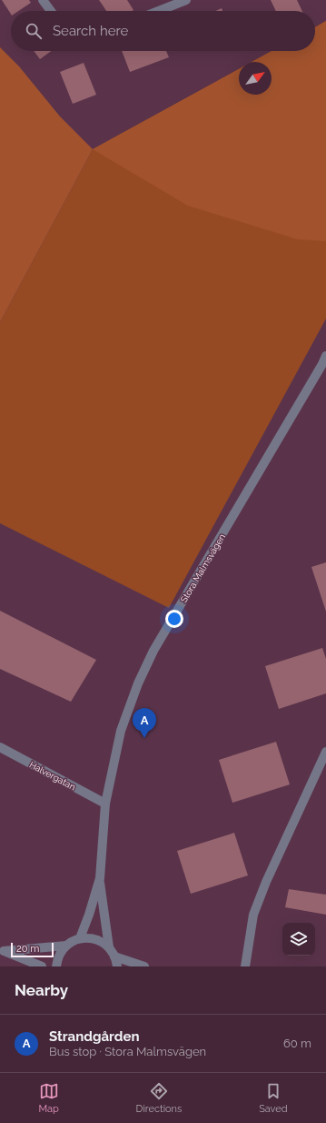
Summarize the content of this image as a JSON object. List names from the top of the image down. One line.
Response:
{"streets":{"street":["Stora Malmsvägen","Halvergatan"]},"crossings":[["Stora Malmsvägen","Halvergatan"]],"scale_bar":"20 m","north":"top right","page":{"search":"Search here","pins":"A","scale":"20 m","heading":"Nearby","list":[{"mark":"A","name":"Strandgården","note":"Bus stop · Stora Malmsvägen","value":"60 m"}],"nav":["Map","Directions","Saved"]}}
